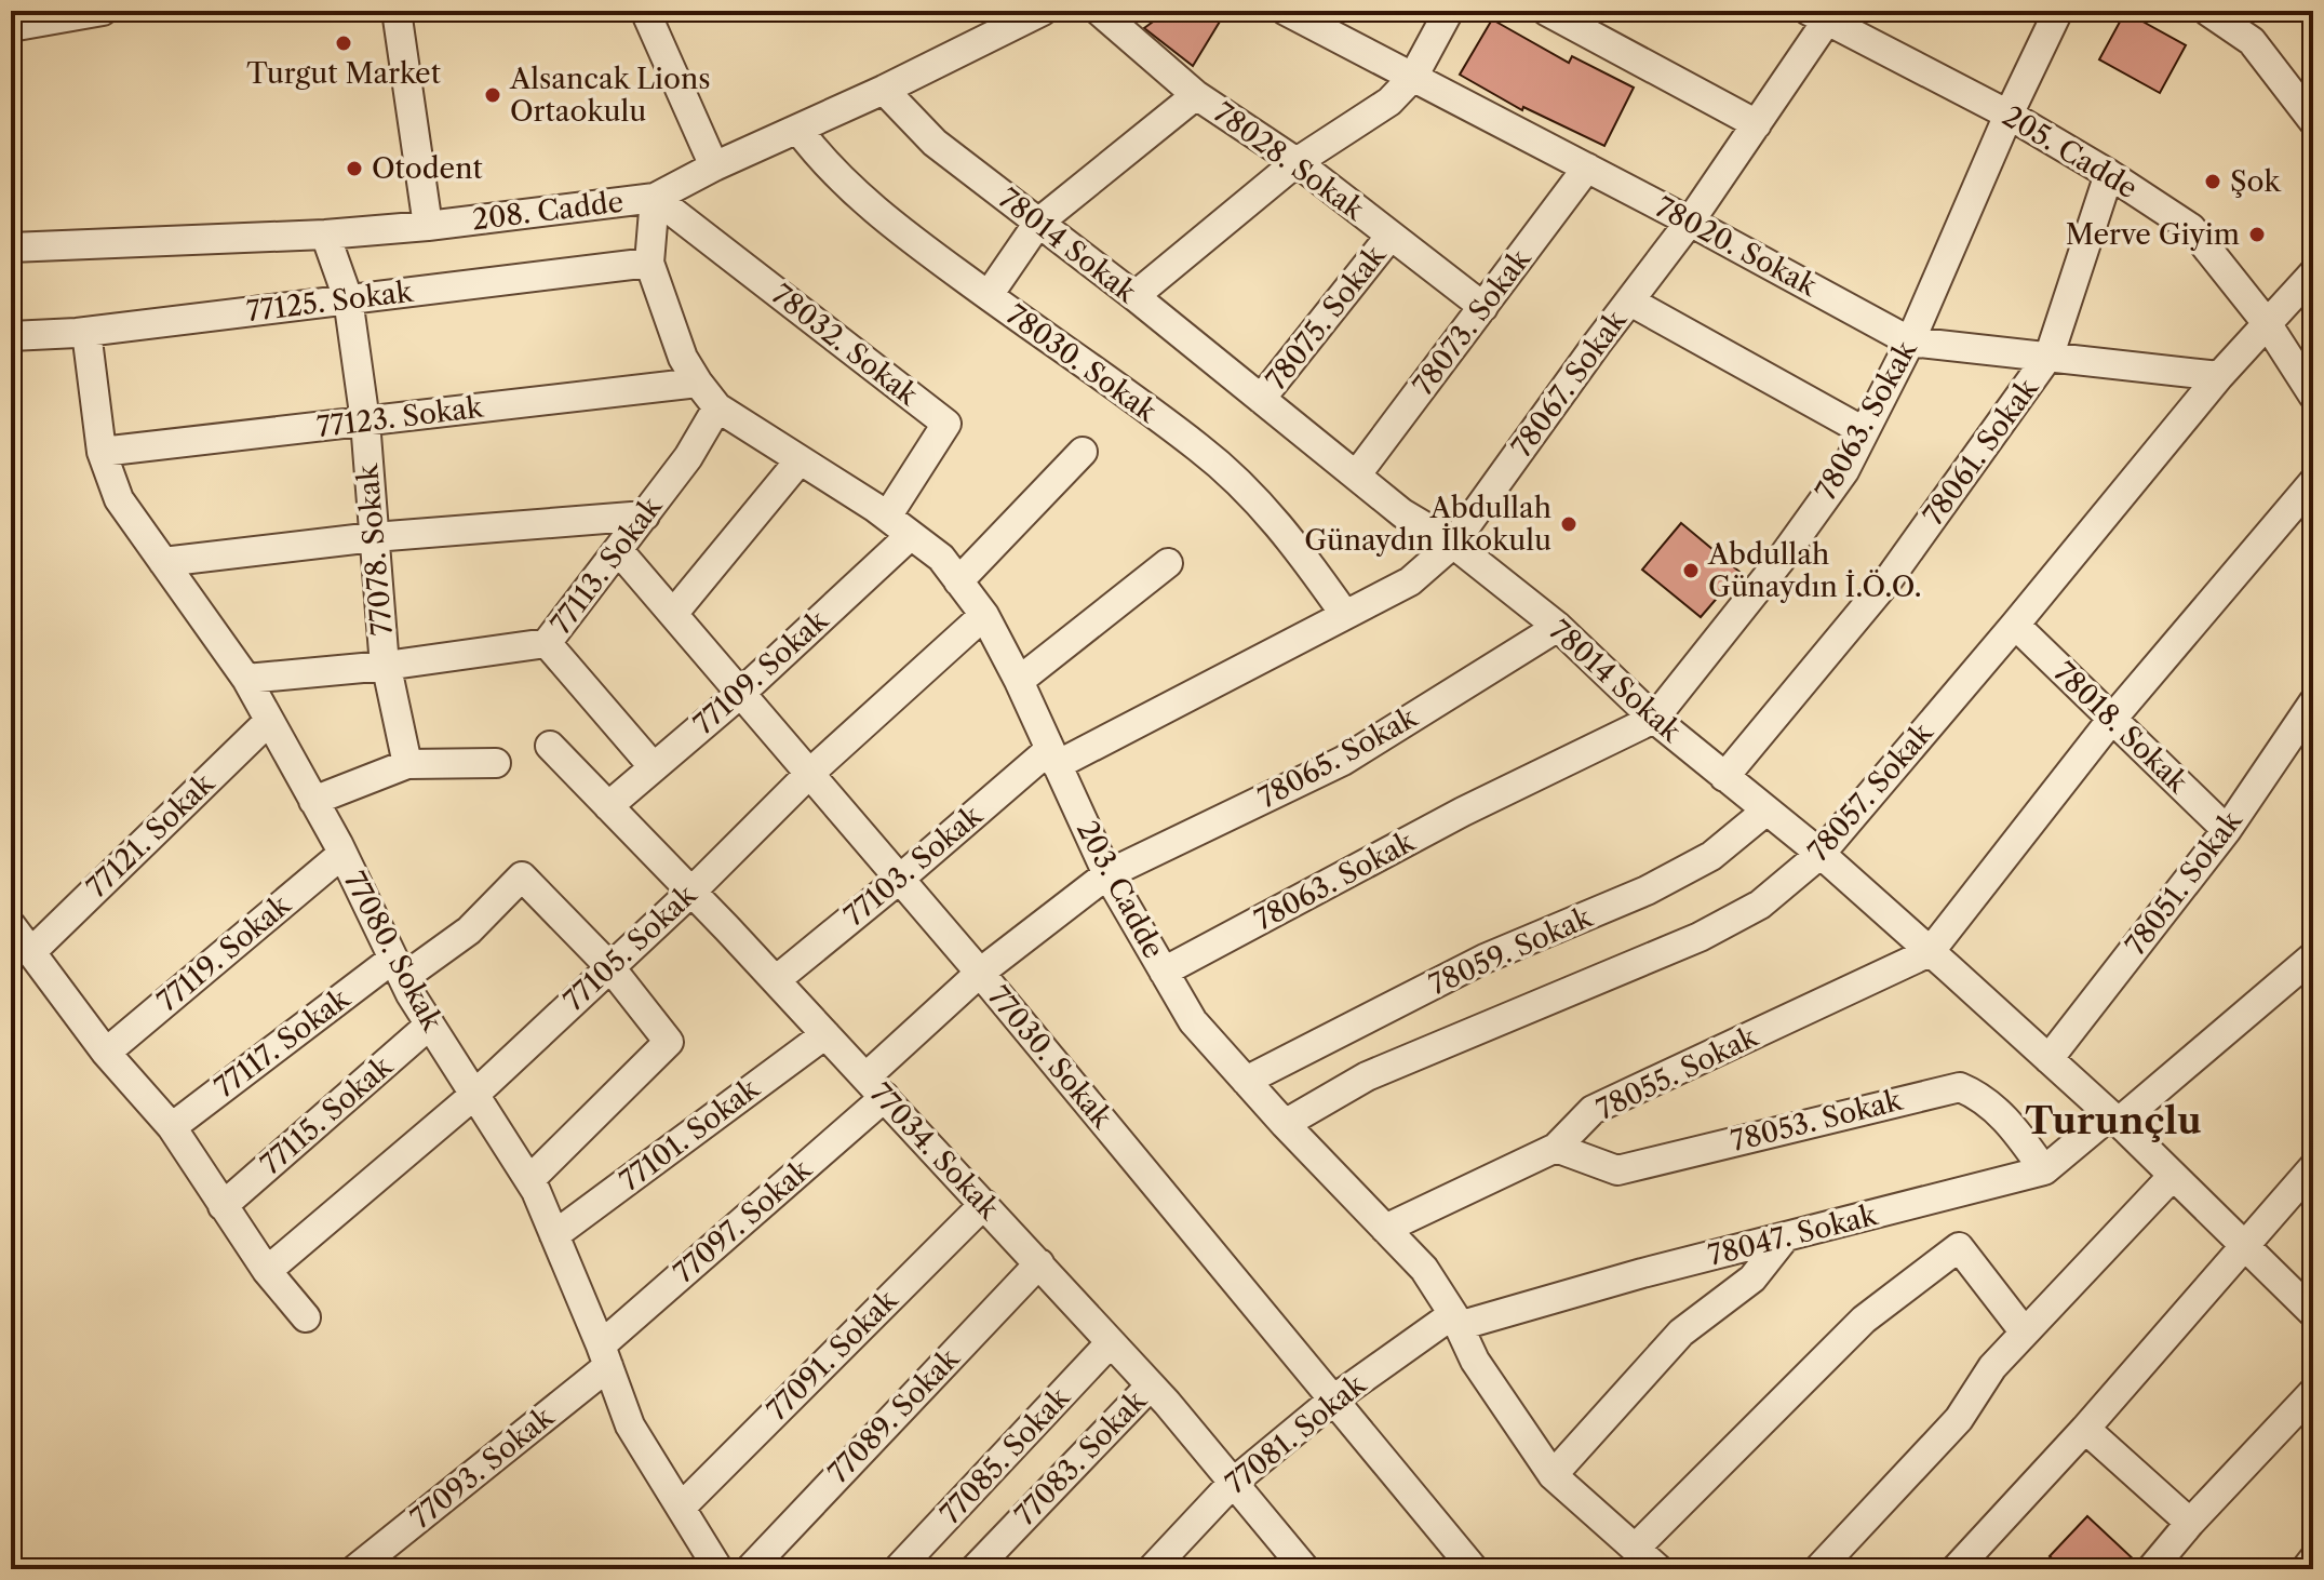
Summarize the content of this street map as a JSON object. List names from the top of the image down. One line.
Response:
{"streets":{"street":["205. Cadde","78028. Sokak","208. Cadde","78014 Sokak","78020. Sokak","77125. Sokak","78075. Sokak","78073. Sokak","78032. Sokak","78030. Sokak","78067. Sokak","77123. Sokak","78063. Sokak","78061. Sokak","77078. Sokak","77113. Sokak","77109. Sokak","78018. Sokak","78065. Sokak","78057. Sokak","77121. Sokak","77103. Sokak","78051. Sokak","203. Cadde","77105. Sokak","77080. Sokak","78059. Sokak","77119. Sokak","77117. Sokak","77030. Sokak","78055. Sokak","77115. Sokak","78053. Sokak","77101. Sokak","77034. Sokak","77097. Sokak","78047. Sokak","77091. Sokak","77089. Sokak","77081. Sokak","77085. Sokak","77083. Sokak","77093. Sokak"]},"crossings":[["205. Cadde","78067. Sokak"],["205. Cadde","78063. Sokak"],["205. Cadde","78061. Sokak"],["205. Cadde","78057. Sokak"],["78028. Sokak","78075. Sokak"],["78028. Sokak","78073. Sokak"],["208. Cadde","78014 Sokak"],["208. Cadde","78032. Sokak"],["208. Cadde","78030. Sokak"],["208. Cadde","77078. Sokak"],["208. Cadde","203. Cadde"],["78014 Sokak","78075. Sokak"],["78014 Sokak","78073. Sokak"],["78014 Sokak","78067. Sokak"],["78014 Sokak","78063. Sokak"],["78014 Sokak","78061. Sokak"],["78014 Sokak","78065. Sokak"],["78014 Sokak","78057. Sokak"],["78014 Sokak","78051. Sokak"],["78014 Sokak","78059. Sokak"],["78014 Sokak","78055. Sokak"],["78014 Sokak","78047. Sokak"],["78020. Sokak","78073. Sokak"],["78020. Sokak","78067. Sokak"],["78020. Sokak","78063. Sokak"],["78020. Sokak","78061. Sokak"],["78020. Sokak","78057. Sokak"],["77125. Sokak","77078. Sokak"],["77125. Sokak","203. Cadde"],["77125. Sokak","77080. Sokak"],["78032. Sokak","203. Cadde"],["78030. Sokak","78067. Sokak"],["78067. Sokak","77103. Sokak"],["78067. Sokak","203. Cadde"],["77123. Sokak","77078. Sokak"],["77123. Sokak","203. Cadde"],["77123. Sokak","77080. Sokak"],["78063. Sokak","203. Cadde"],["77078. Sokak","77113. Sokak"],["77113. Sokak","203. Cadde"],["77113. Sokak","77080. Sokak"],["77113. Sokak","77030. Sokak"],["77109. Sokak","203. Cadde"],["77109. Sokak","77030. Sokak"],["77109. Sokak","77034. Sokak"],["78018. Sokak","78057. Sokak"],["78018. Sokak","78051. Sokak"],["78065. Sokak","203. Cadde"],["78065. Sokak","77097. Sokak"],["78057. Sokak","203. Cadde"],["77121. Sokak","77080. Sokak"],["77103. Sokak","203. Cadde"],["77103. Sokak","77030. Sokak"],["77103. Sokak","77034. Sokak"],["203. Cadde","77105. Sokak"],["203. Cadde","78059. Sokak"],["203. Cadde","78055. Sokak"],["203. Cadde","77097. Sokak"],["203. Cadde","78047. Sokak"],["203. Cadde","77081. Sokak"],["77105. Sokak","77080. Sokak"],["77105. Sokak","77117. Sokak"],["77105. Sokak","77030. Sokak"],["77105. Sokak","77034. Sokak"],["77080. Sokak","77119. Sokak"],["77080. Sokak","77117. Sokak"],["77080. Sokak","77115. Sokak"],["77080. Sokak","77101. Sokak"],["77080. Sokak","77097. Sokak"],["77080. Sokak","77091. Sokak"],["77080. Sokak","77093. Sokak"],["77030. Sokak","77097. Sokak"],["77030. Sokak","77081. Sokak"],["78055. Sokak","78053. Sokak"],["78053. Sokak","78047. Sokak"],["77101. Sokak","77034. Sokak"],["77034. Sokak","77097. Sokak"],["77034. Sokak","77091. Sokak"],["77034. Sokak","77089. Sokak"],["77034. Sokak","77081. Sokak"],["77034. Sokak","77085. Sokak"],["77034. Sokak","77083. Sokak"],["77097. Sokak","77093. Sokak"],["78047. Sokak","77081. Sokak"]],"districts":["Turunçlu"],"places":["Turgut Market","Alsancak Lions Ortaokulu","Otodent","Şok","Merve Giyim","Abdullah Günaydın İlkokulu","Abdullah Günaydın İ.Ö.O."]}
